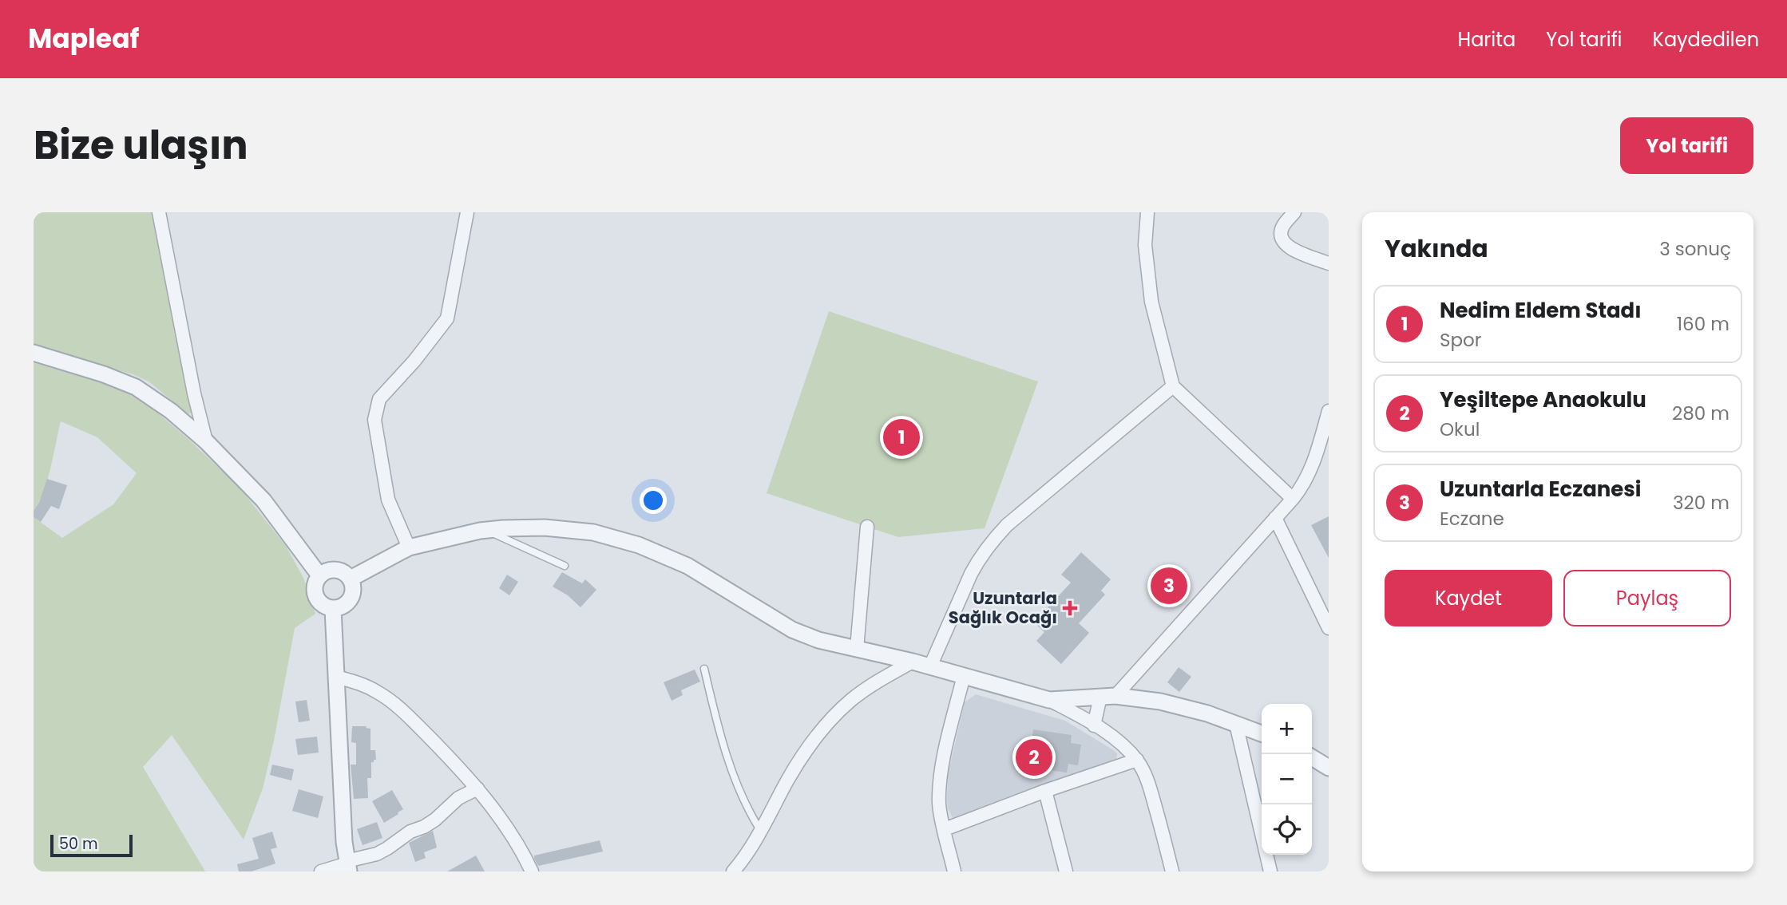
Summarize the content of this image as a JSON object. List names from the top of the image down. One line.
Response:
{"places":{"health":["Uzuntarla Sağlık Ocağı"]},"scale_bar":"50 m","page":{"header":"Mapleaf","nav":["Harita","Yol tarifi","Kaydedilen"],"title":"Bize ulaşın","buttons":["Yol tarifi",["Kaydet","Paylaş"]],"heading":["Yakında","3 sonuç"],"list":[{"mark":"1","name":"Nedim Eldem Stadı","note":"Spor","value":"160 m"},{"mark":"2","name":"Yeşiltepe Anaokulu","note":"Okul","value":"280 m"},{"mark":"3","name":"Uzuntarla Eczanesi","note":"Eczane","value":"320 m"}],"pins":["1","3","2"],"map_buttons":["+","−"],"scale":"50 m"}}
